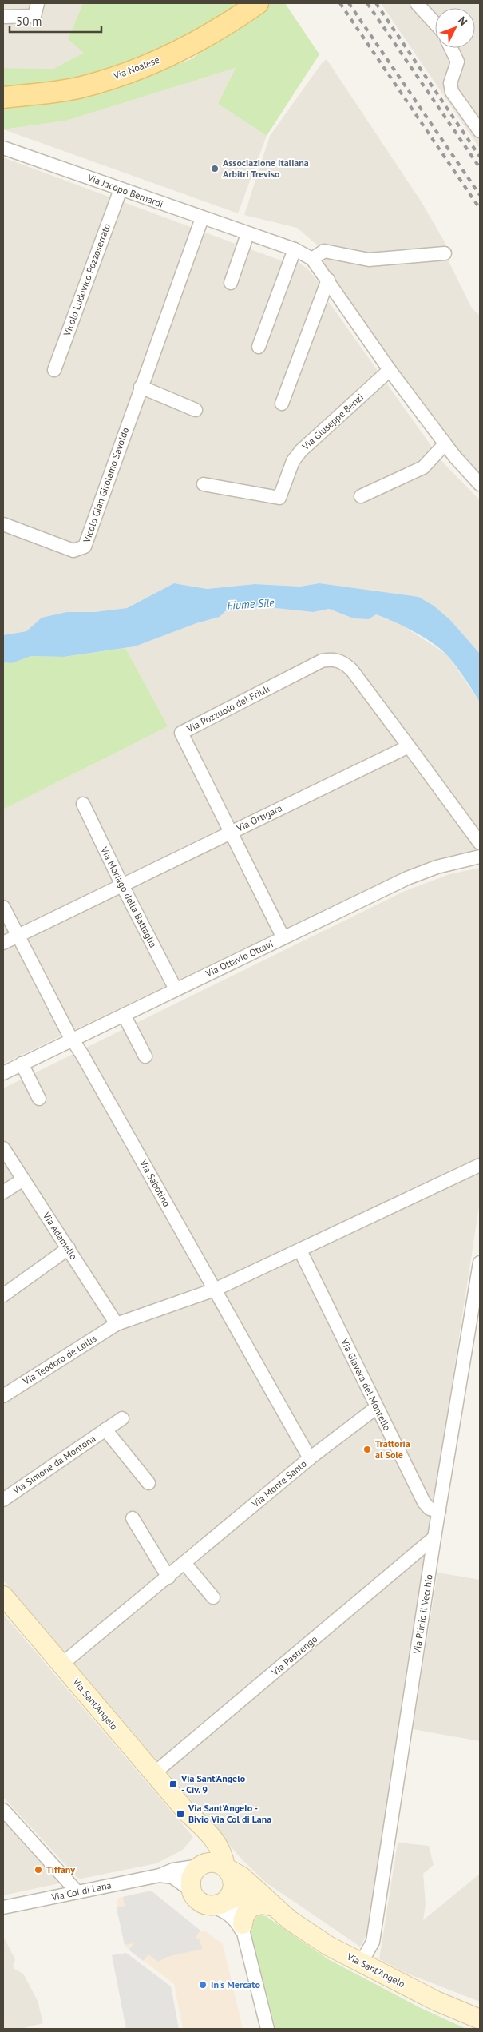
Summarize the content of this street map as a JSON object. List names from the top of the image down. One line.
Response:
{"streets":{"main road":["Via Noalese"],"street":["Via Jacopo Bernardi","Vicolo Ludovico Pozzoserrato","Via Giuseppe Benzi","Vicolo Gian Girolamo Savoldo","Via Pozzuolo del Friuli","Via Ortigara","Via Moriago della Battaglia","Via Ottavio Ottavi","Via Sabotino","Via Adamello","Via Teodoro de Lellis","Via Giavera del Montello","Via Simone da Montona","Via Monte Santo","Via Plinio il Vecchio","Via Pastrengo","Via Sant'Angelo","Via Col di Lana"]},"crossings":[["Via Jacopo Bernardi","Vicolo Ludovico Pozzoserrato"],["Via Jacopo Bernardi","Vicolo Gian Girolamo Savoldo"],["Via Pozzuolo del Friuli","Via Ortigara"],["Via Pozzuolo del Friuli","Via Ottavio Ottavi"],["Via Ortigara","Via Moriago della Battaglia"],["Via Ortigara","Via Sabotino"],["Via Moriago della Battaglia","Via Ottavio Ottavi"],["Via Ottavio Ottavi","Via Sabotino"],["Via Sabotino","Via Monte Santo"],["Via Adamello","Via Teodoro de Lellis"],["Via Giavera del Montello","Via Monte Santo"],["Via Giavera del Montello","Via Plinio il Vecchio"],["Via Monte Santo","Via Sant'Angelo"],["Via Plinio il Vecchio","Via Pastrengo"],["Via Plinio il Vecchio","Via Sant'Angelo"],["Via Pastrengo","Via Sant'Angelo"],["Via Sant'Angelo","Via Col di Lana"]],"water":["Fiume Sile"],"places":{"other":["Associazione Italiana Arbitri Treviso","Trattoria al Sole","Tiffany","In's Mercato"],"transit":["Via Sant'Angelo - Civ. 9","Via Sant'Angelo - Bivio Via Col di Lana"]},"scale_bar":"50 m","north":"top right"}
